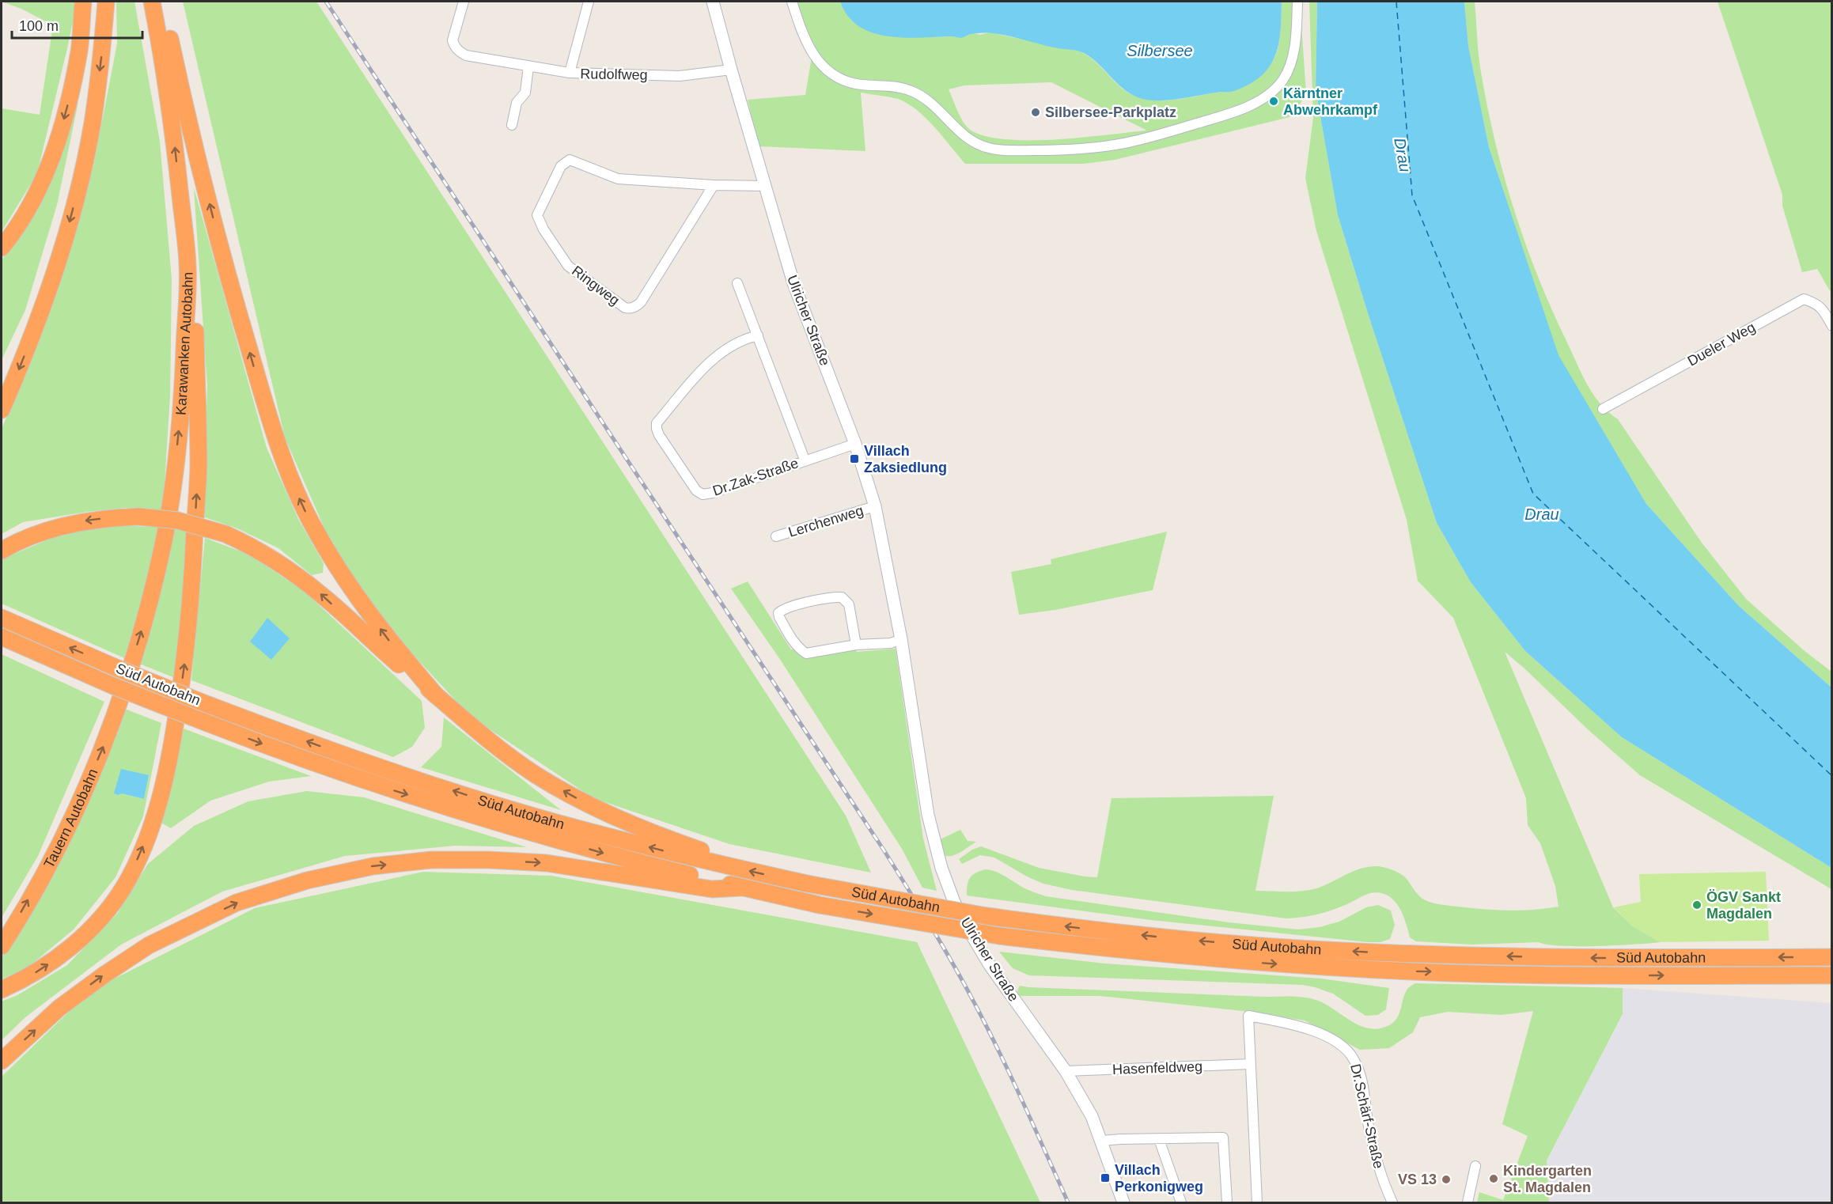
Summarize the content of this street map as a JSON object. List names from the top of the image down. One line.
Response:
{"streets":{"highway":["Karawanken Autobahn","Süd Autobahn","Tauern Autobahn"],"street":["Rudolfweg","Ringweg","Ulricher Straße","Dueler Weg","Dr.Zak-Straße","Lerchenweg","Hasenfeldweg","Dr.Schärf-Straße"]},"crossings":[["Rudolfweg","Ulricher Straße"],["Ringweg","Ulricher Straße"],["Ulricher Straße","Dr.Zak-Straße"],["Ulricher Straße","Lerchenweg"],["Ulricher Straße","Hasenfeldweg"],["Karawanken Autobahn","Süd Autobahn"],["Karawanken Autobahn","Tauern Autobahn"],["Süd Autobahn","Tauern Autobahn"],["Hasenfeldweg","Dr.Schärf-Straße"]],"water":["Silbersee","Drau"],"places":{"other":["Kärntner Abwehrkampf","Silbersee-Parkplatz","ÖGV Sankt Magdalen","Kindergarten St. Magdalen","VS 13"],"transit":["Villach Zaksiedlung","Villach Perkonigweg"]},"scale_bar":"100 m"}
